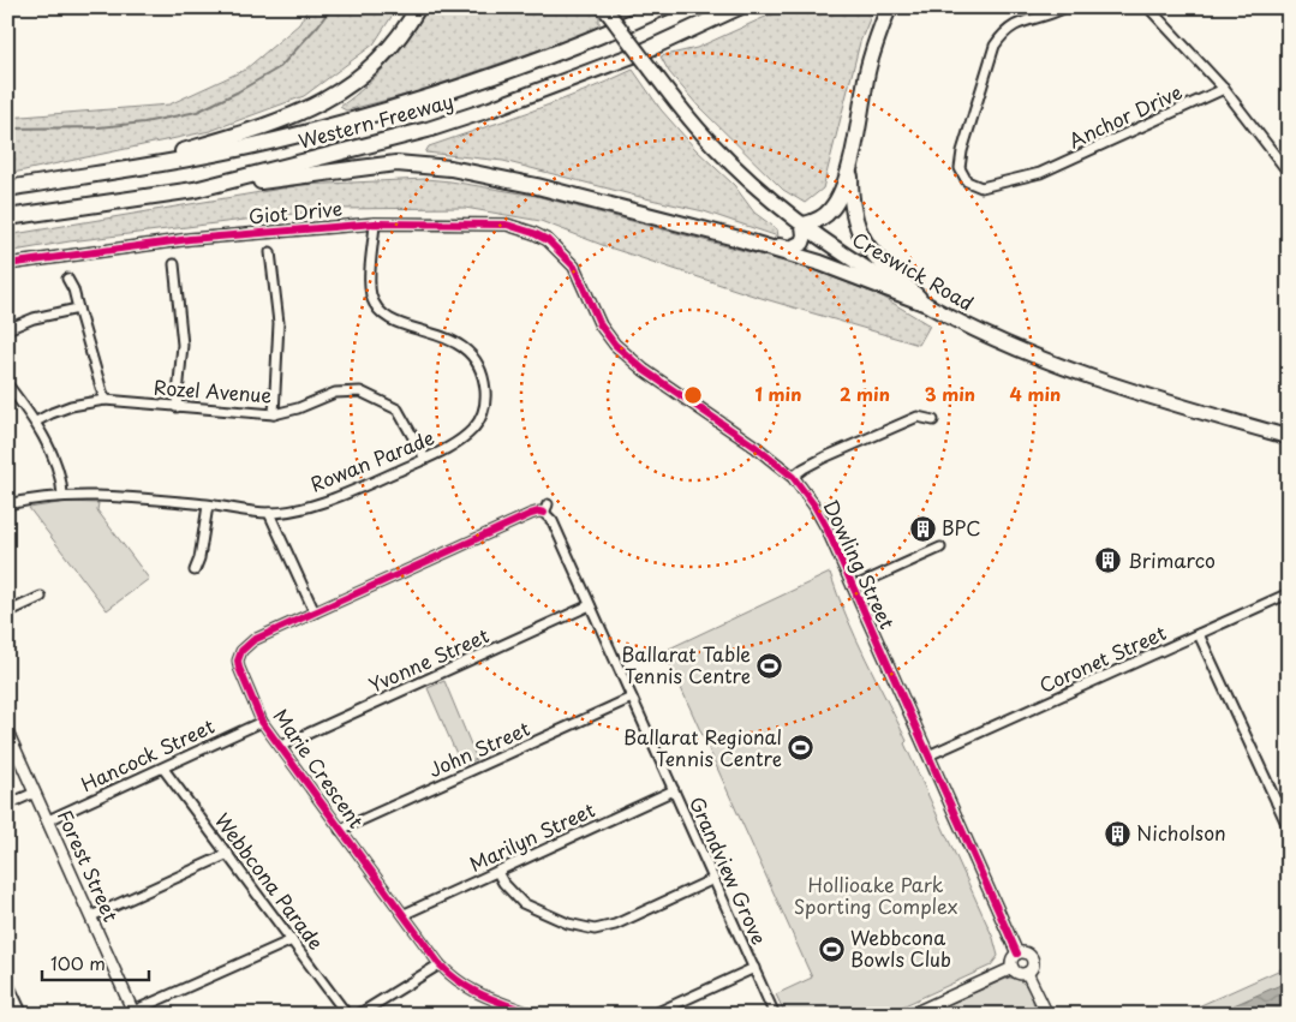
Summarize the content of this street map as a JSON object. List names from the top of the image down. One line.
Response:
{"streets":{"highway":["Western Freeway","Creswick Road"],"street":["Anchor Drive","Giot Drive","Rozel Avenue","Rowan Parade","Dowling Street","Coronet Street","Yvonne Street","John Street","Hancock Street","Marie Crescent","Marilyn Street","Forest Street","Grandview Grove","Webbcona Parade"]},"crossings":[["Giot Drive","Rowan Parade"],["Giot Drive","Dowling Street"],["Rozel Avenue","Rowan Parade"],["Dowling Street","Coronet Street"],["Yvonne Street","Marie Crescent"],["Yvonne Street","Grandview Grove"],["John Street","Marie Crescent"],["John Street","Grandview Grove"],["Hancock Street","Marie Crescent"],["Hancock Street","Forest Street"],["Hancock Street","Webbcona Parade"],["Marie Crescent","Marilyn Street"],["Marie Crescent","Grandview Grove"],["Marilyn Street","Grandview Grove"]],"parks":["Hollioake Park Sporting Complex"],"places":{"building":["BPC","Brimarco","Nicholson"],"sports":["Ballarat Table Tennis Centre","Ballarat Regional Tennis Centre","Webbcona Bowls Club"]},"scale_bar":"100 m","rings":["1 min","2 min","3 min","4 min"]}
